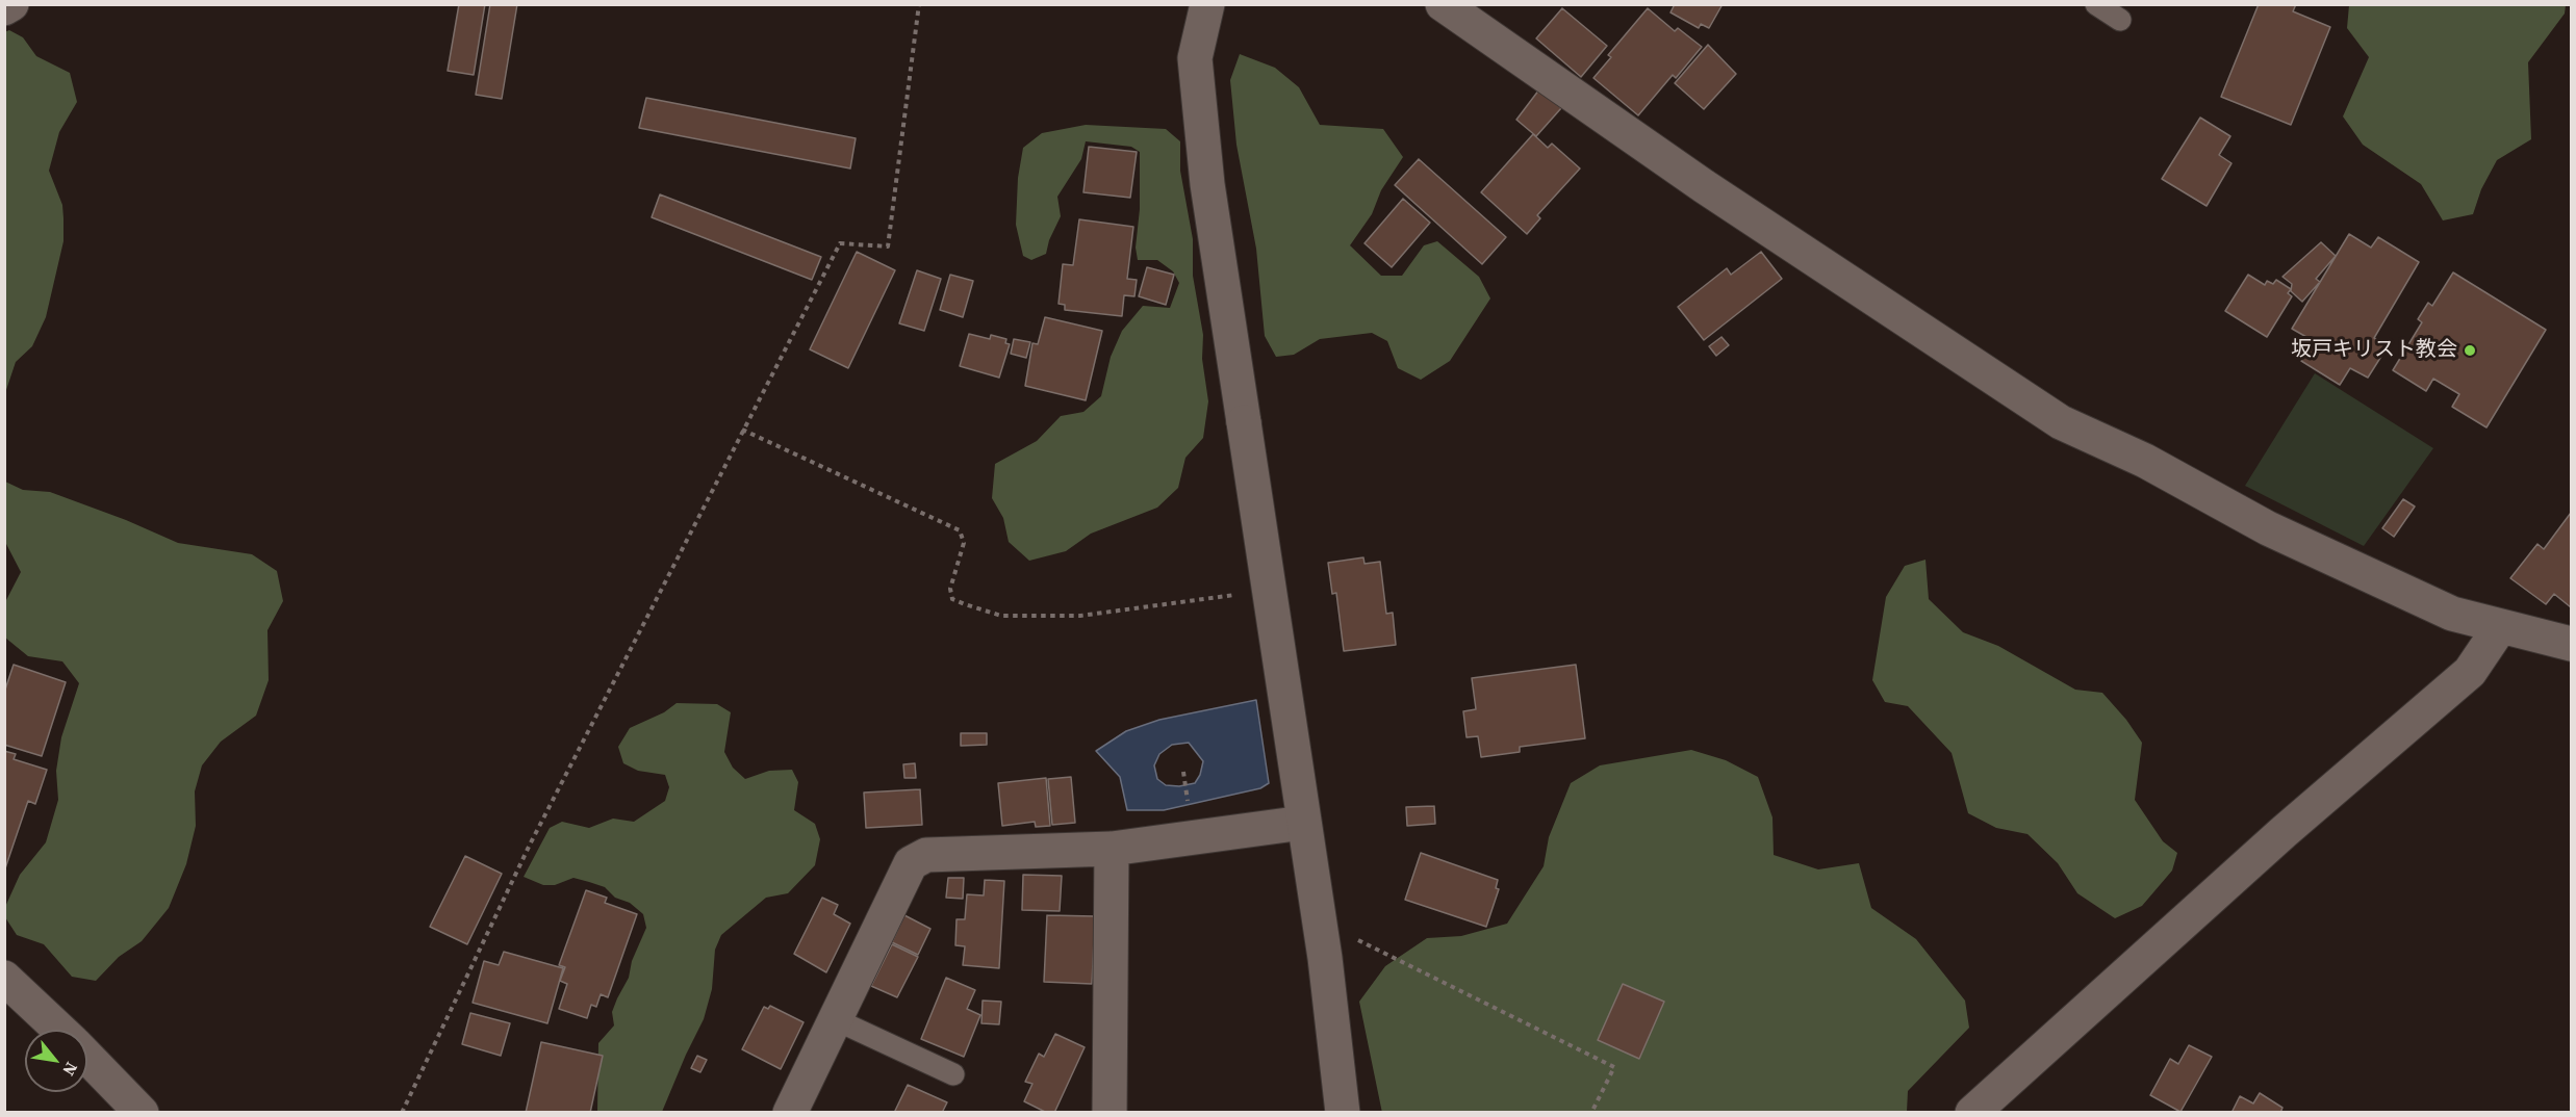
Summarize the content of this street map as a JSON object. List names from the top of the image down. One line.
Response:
{"places":["坂戸キリスト教会"],"north":"bottom right"}
